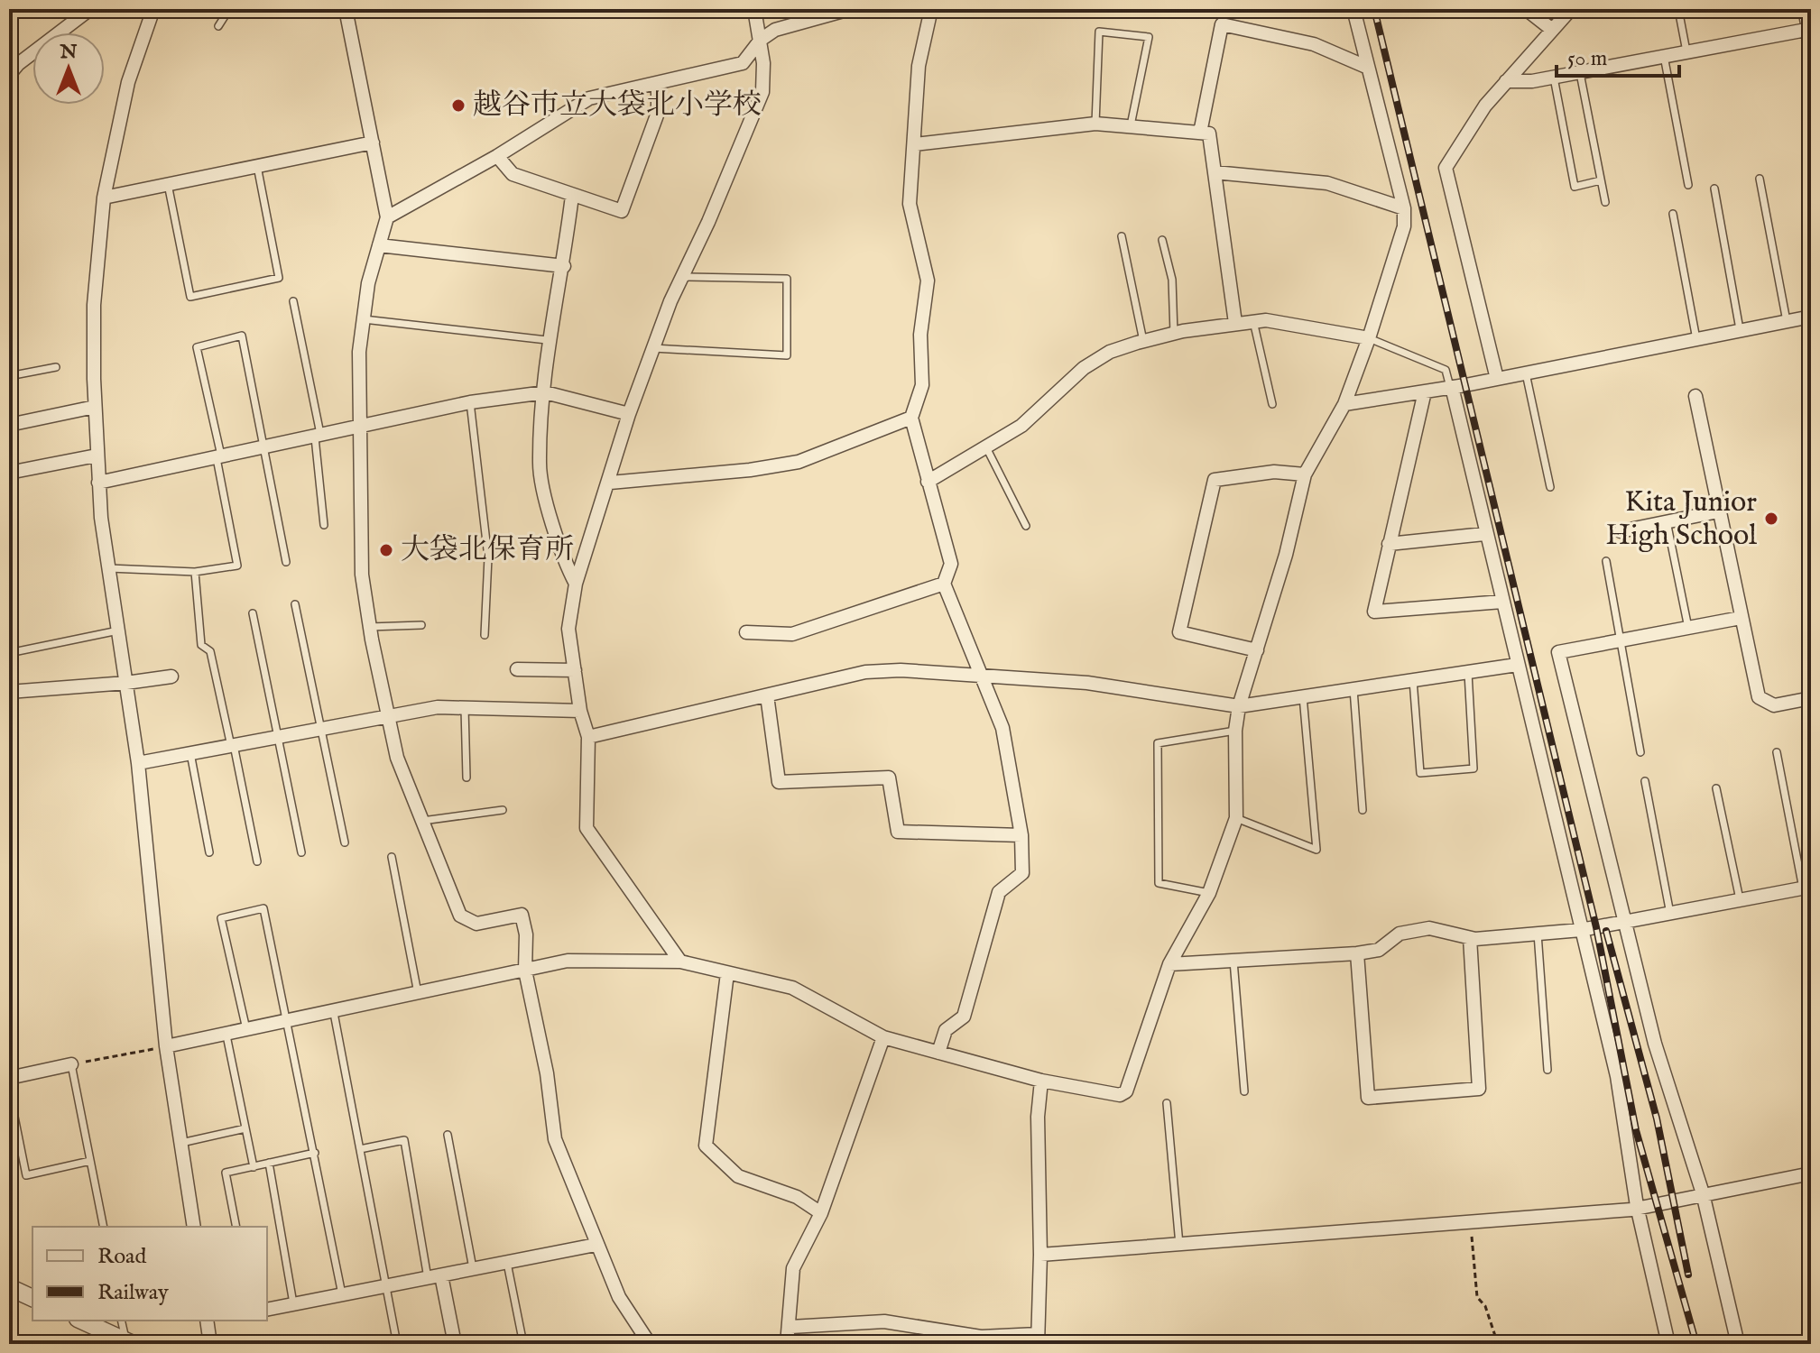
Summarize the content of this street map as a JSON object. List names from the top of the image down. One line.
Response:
{"places":["越谷市立大袋北小学校","Kita Junior High School","大袋北保育所"],"legend":["Road","Railway"],"scale_bar":"50 m","north":"top"}
